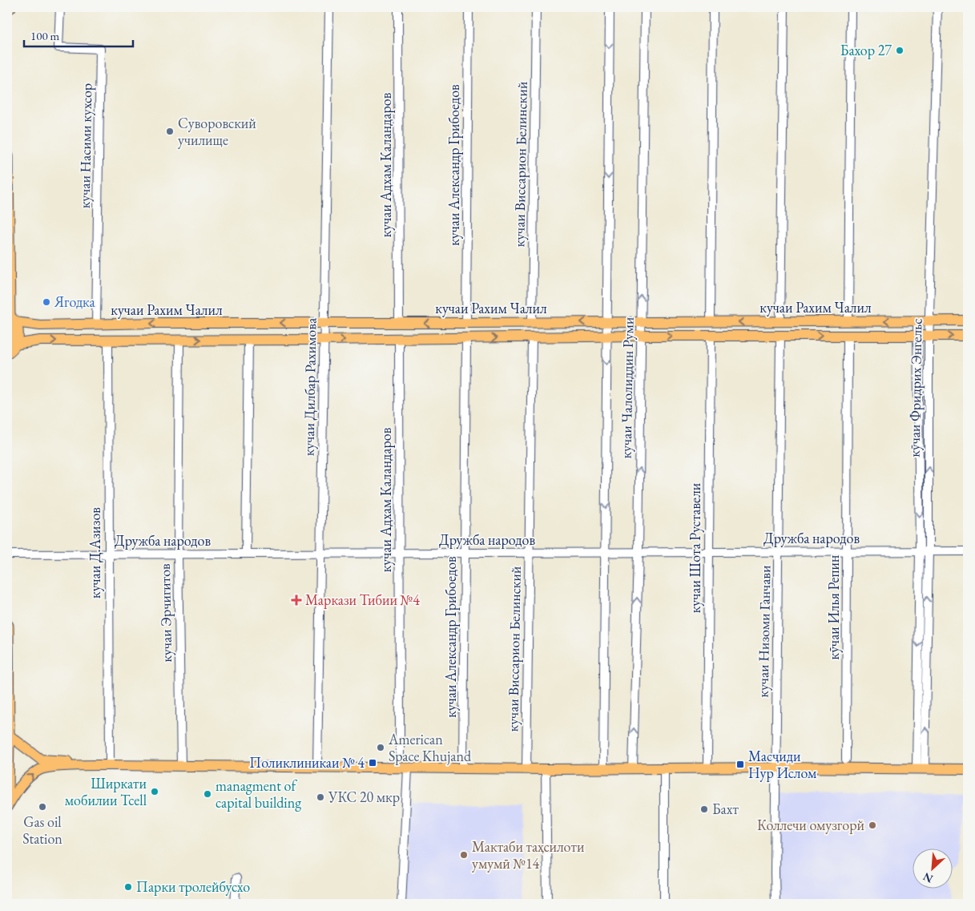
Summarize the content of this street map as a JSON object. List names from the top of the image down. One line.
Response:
{"streets":{"main road":["кучаи Рахим Чалил"],"street":["кучаи Насими кухсор","кучаи Виссарион Белинский","кучаи Адхам Каландаров","кучаи Александр Грибоедов","кучаи Дилбар Рахимова","кучаи Чалолиддин Руми","кӯчаи Фридрих Энгельс","Дружба народов","кучаи Шота Руставели","кучаи Д.Азизов","кӯчаи Илья Репин","кучаи Эрчигитов","кучаи Низоми Ганчави"]},"crossings":[["кучаи Насими кухсор","кучаи Рахим Чалил"],["кучаи Виссарион Белинский","кучаи Рахим Чалил"],["кучаи Виссарион Белинский","Дружба народов"],["кучаи Адхам Каландаров","кучаи Рахим Чалил"],["кучаи Адхам Каландаров","Дружба народов"],["кучаи Александр Грибоедов","кучаи Рахим Чалил"],["кучаи Александр Грибоедов","Дружба народов"],["кучаи Рахим Чалил","кучаи Дилбар Рахимова"],["кучаи Рахим Чалил","кучаи Чалолиддин Руми"],["кучаи Рахим Чалил","кӯчаи Фридрих Энгельс"],["кучаи Рахим Чалил","кучаи Шота Руставели"],["кучаи Рахим Чалил","кучаи Д.Азизов"],["кучаи Рахим Чалил","кӯчаи Илья Репин"],["кучаи Рахим Чалил","кучаи Эрчигитов"],["кучаи Рахим Чалил","кучаи Низоми Ганчави"],["кучаи Дилбар Рахимова","Дружба народов"],["кучаи Чалолиддин Руми","Дружба народов"],["кӯчаи Фридрих Энгельс","Дружба народов"],["Дружба народов","кучаи Шота Руставели"],["Дружба народов","кучаи Д.Азизов"],["Дружба народов","кӯчаи Илья Репин"],["Дружба народов","кучаи Эрчигитов"],["Дружба народов","кучаи Низоми Ганчави"]],"places":{"other":["Бахор 27","Суворовский училище","Ягодка","American Space Khujand","Ширкати мобилии Tcell","managment of capital building","УКС 20 мкр","Gas oil Station","Бахт","Коллечи омузгорй","Мактаби таҳсилоти умумӣ №14","Парки тролейбусхо"],"health":["Маркази Тибии №4"],"transit":["Поликлиникаи № 4","Масҷиди Нур Ислом"]},"scale_bar":"100 m","north":"bottom left"}
